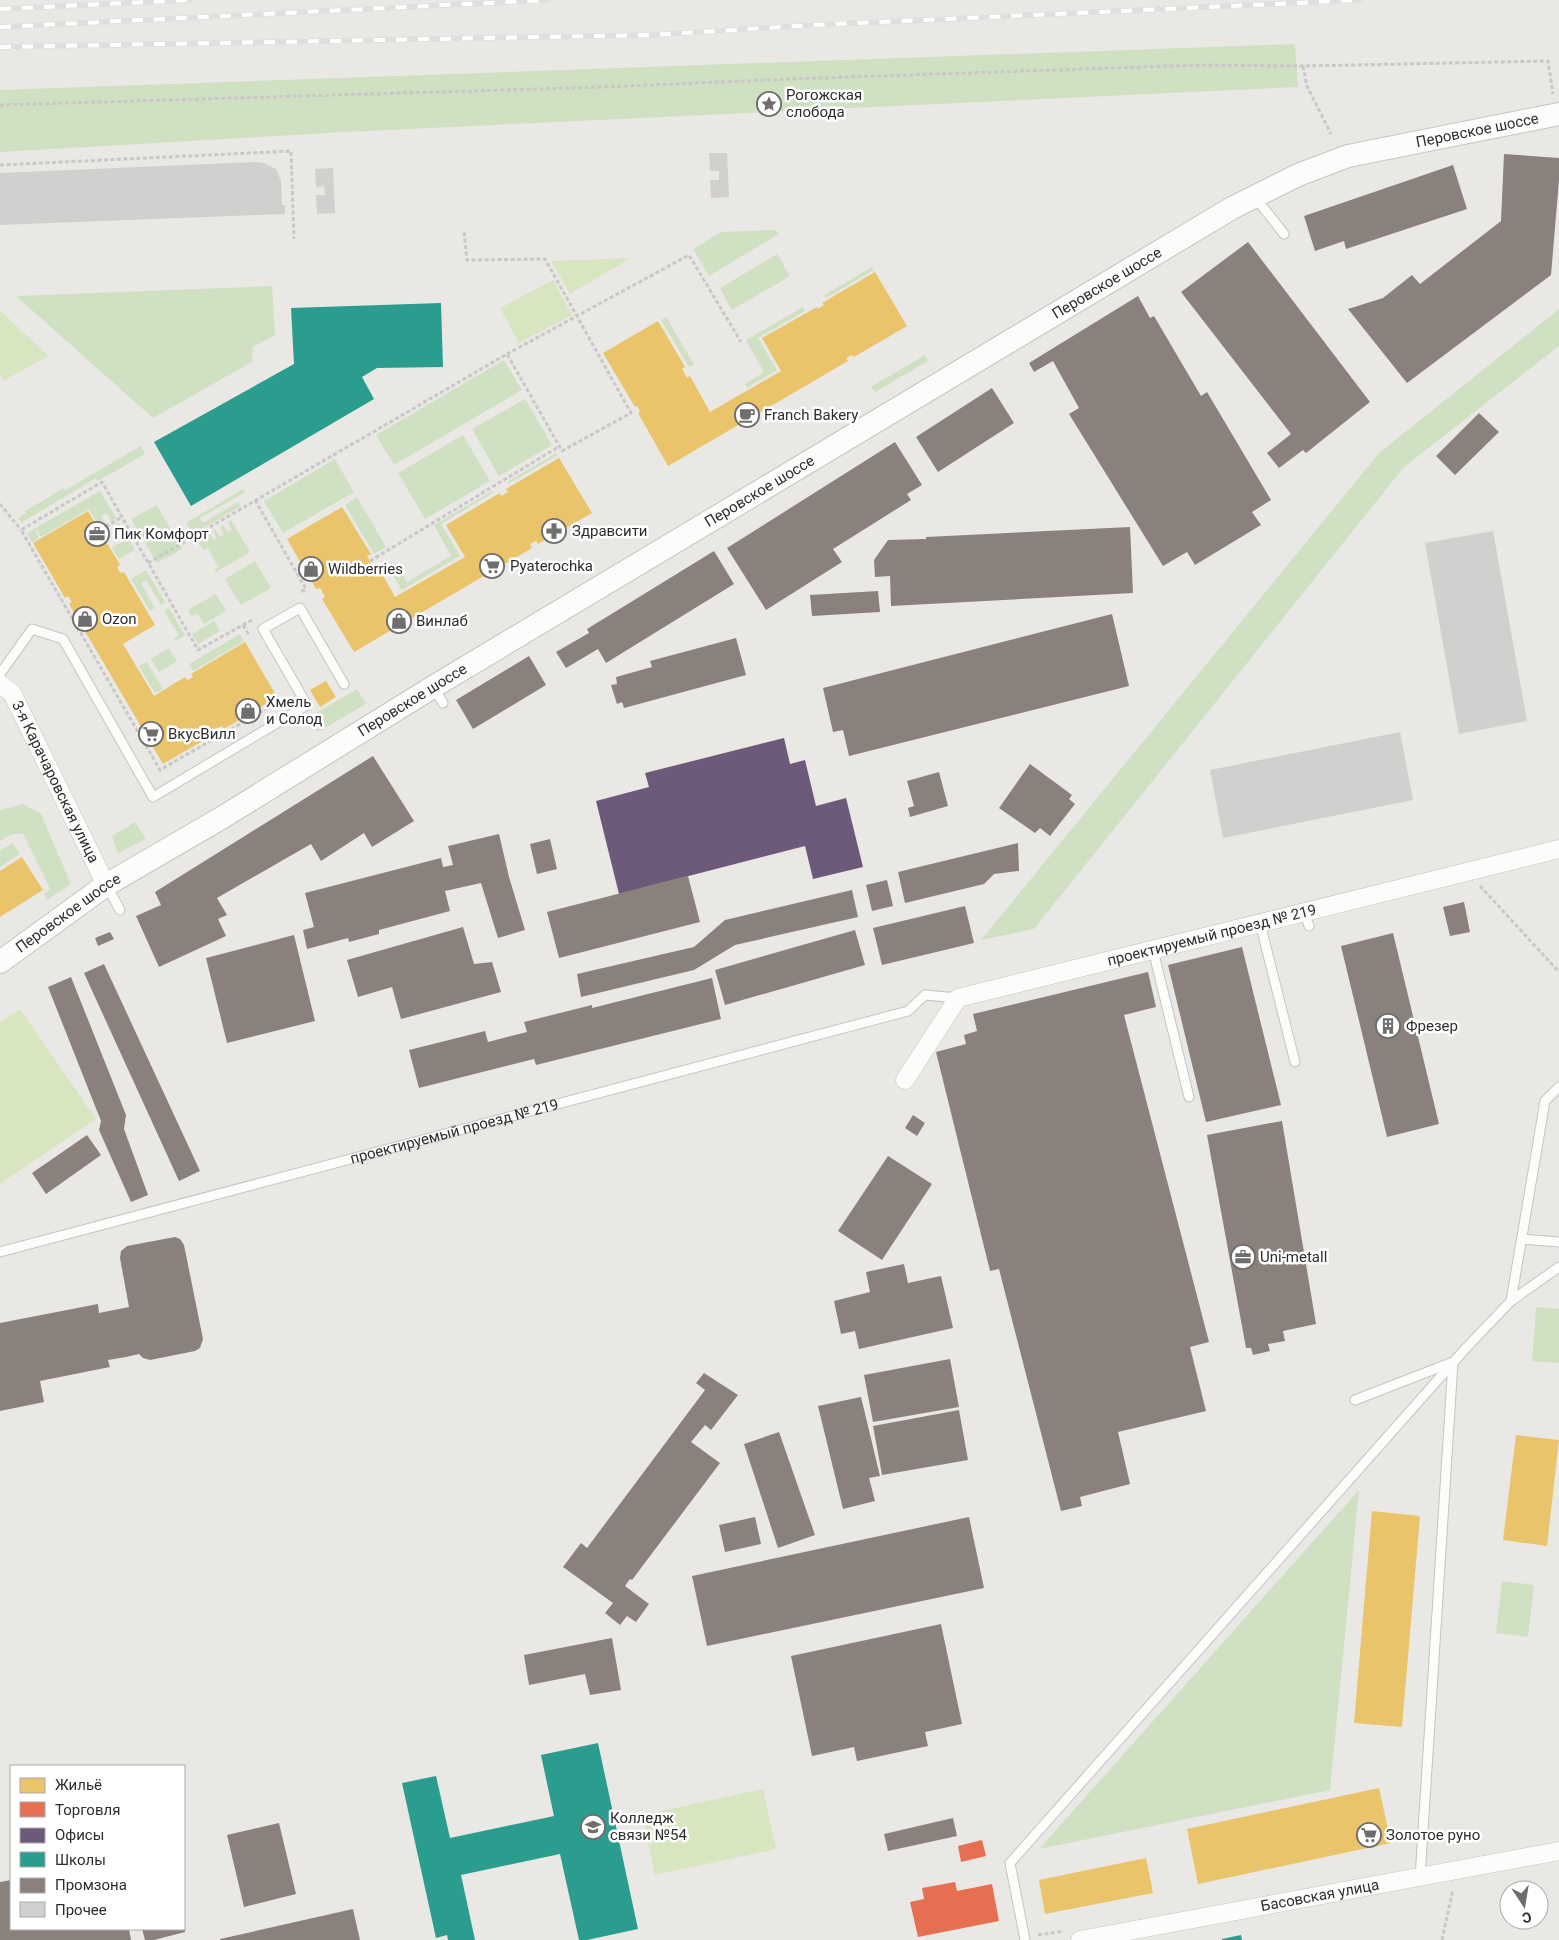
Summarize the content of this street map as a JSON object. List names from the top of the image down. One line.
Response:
{"streets":{"street":["Перовское шоссе","3-я Карачаровская улица","проектируемый проезд № 219","Басовская улица"]},"crossings":[["Перовское шоссе","3-я Карачаровская улица"]],"places":{"place":["Рогожская слобода"],"cafe":["Franch Bakery"],"pharmacy":["Здравсити"],"office":["Пик Комфорт","Uni-metall"],"supermarket":["Pyaterochka","ВкусВилл","Золотое руно"],"shop":["Wildberries","Ozon","Винлаб","Хмель и Солод"],"building":["Фрезер"],"school or university":["Колледж связи №54"]},"legend":["Жильё","Торговля","Офисы","Школы","Промзона","Прочее"],"north":"bottom"}
